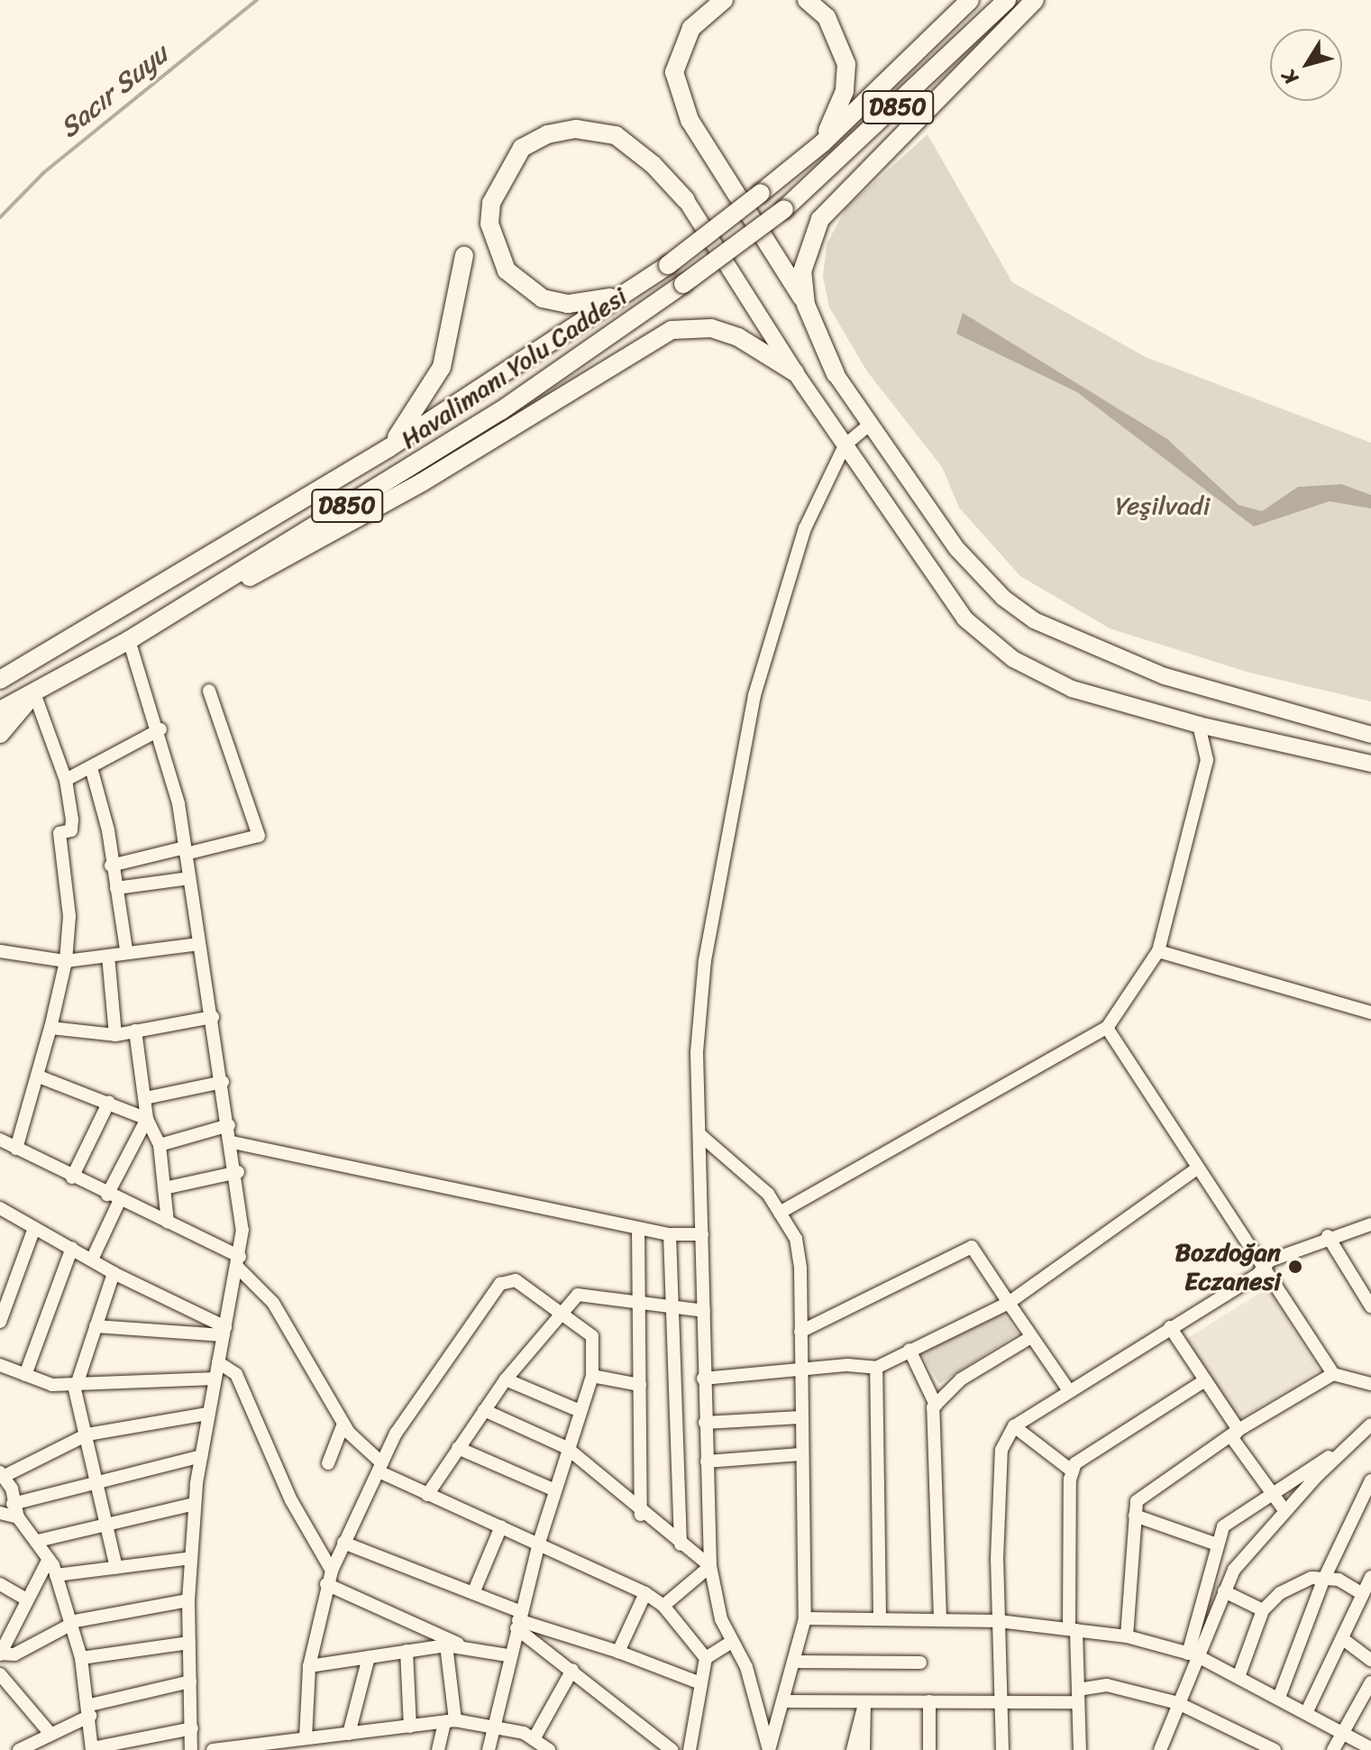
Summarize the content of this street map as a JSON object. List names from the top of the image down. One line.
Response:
{"streets":{"highway":["D850","Havalimanı Yolu Caddesi"]},"water":["Sacır Suyu"],"parks":["Yeşilvadi"],"places":["Bozdoğan Eczanesi"],"north":"bottom left"}
